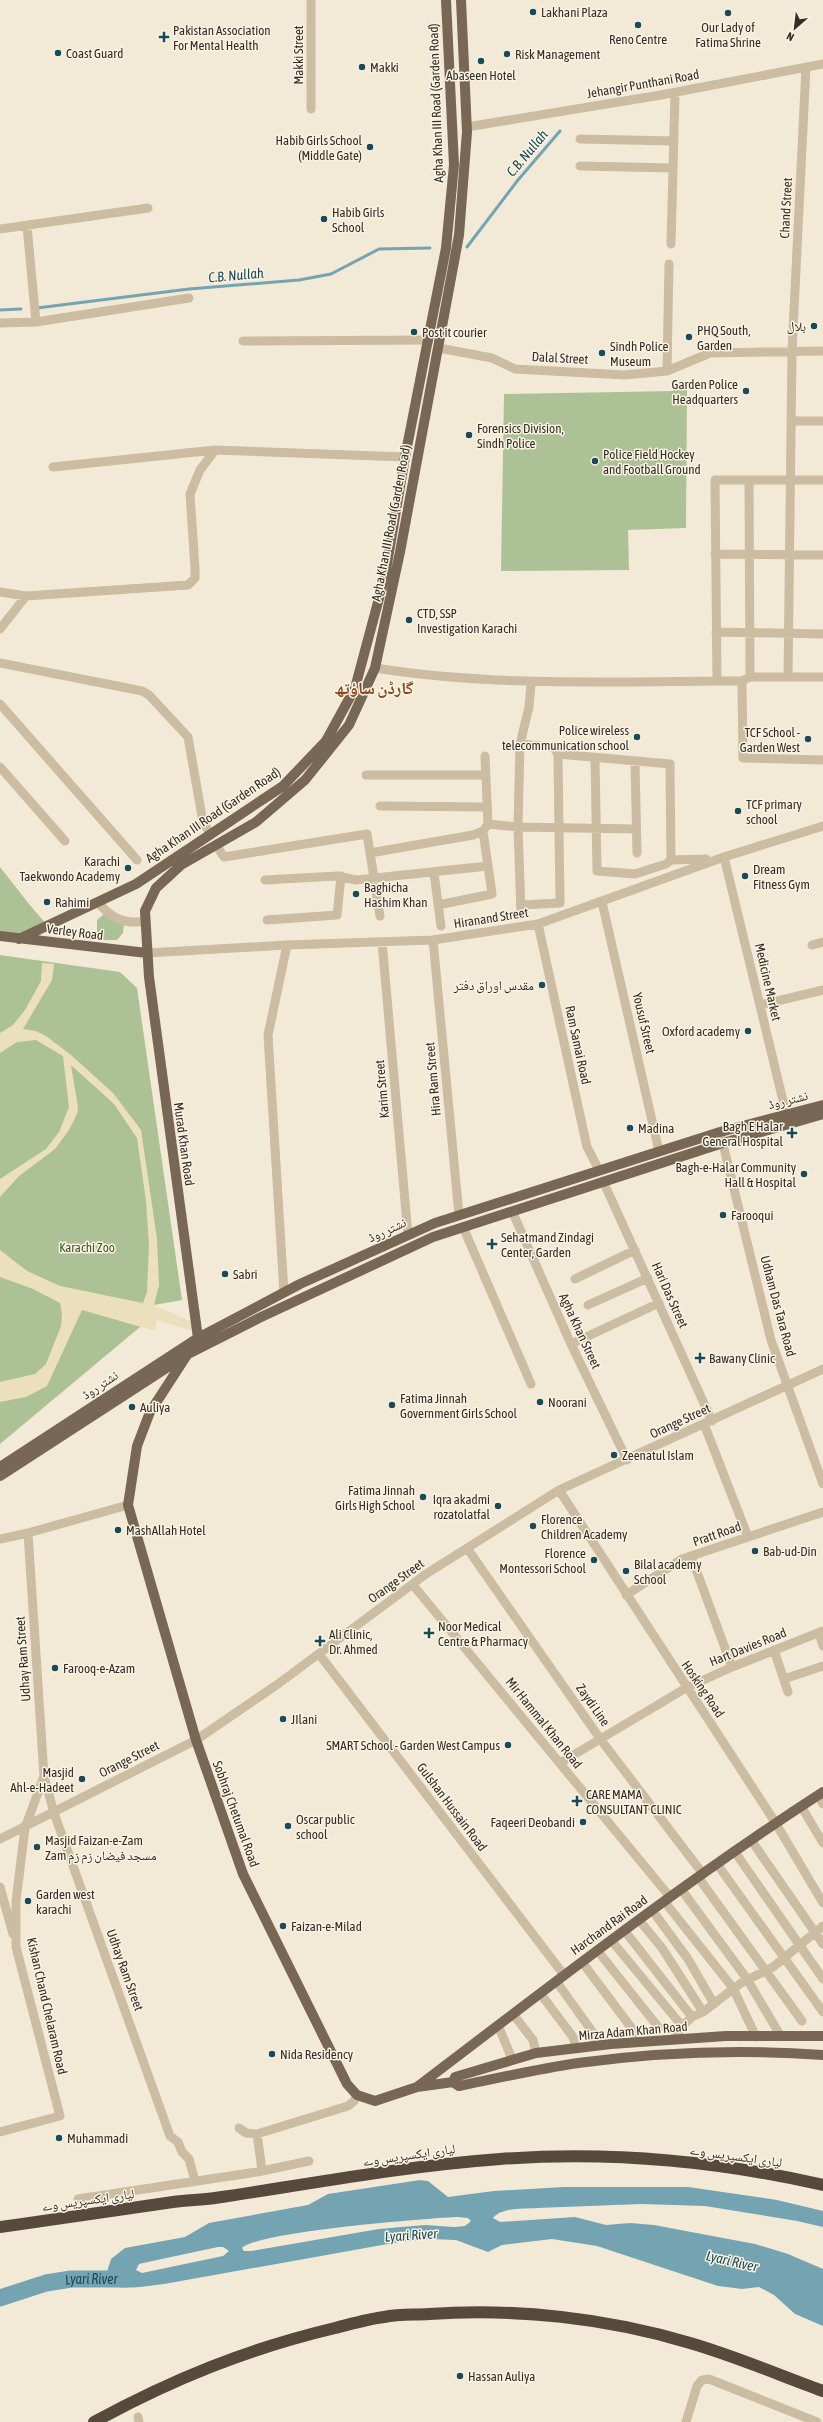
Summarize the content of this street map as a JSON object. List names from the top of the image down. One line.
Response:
{"streets":{"highway":["لیاری ایکسپریس وے"],"main road":["Agha Khan III Road (Garden Road)","Verley Road","نشتر روڈ","Murad Khan Road","Sobhraj Chetumal Road","Harchand Rai Road","Mirza Adam Khan Road"],"street":["Makki Street","Jehangir Punthani Road","Chand Street","Dalal Street","Hiranand Street","Medicine Market","Yousuf Street","Ram Samai Road","Hira Ram Street","Karim Street","Hari Das Street","Udham Das Tara Road","Agha Khan Street","Orange Street","Pratt Road","Hart Davies Road","Udhay Ram Street","Hosking Road","Zaydi Line","Mir Hammal Khan Road","Gulshan Hussain Road","Kishan Chand Chelaram Road"]},"crossings":[["Jehangir Punthani Road","Agha Khan III Road (Garden Road)"],["Jehangir Punthani Road","Chand Street"],["Agha Khan III Road (Garden Road)","Dalal Street"],["Agha Khan III Road (Garden Road)","Hiranand Street"],["Agha Khan III Road (Garden Road)","Verley Road"],["Agha Khan III Road (Garden Road)","Murad Khan Road"],["Chand Street","Dalal Street"],["Hiranand Street","Verley Road"],["Hiranand Street","Medicine Market"],["Hiranand Street","Yousuf Street"],["Hiranand Street","Ram Samai Road"],["Hiranand Street","Hira Ram Street"],["Hiranand Street","Karim Street"],["Hiranand Street","Murad Khan Road"],["Verley Road","Murad Khan Road"],["Medicine Market","نشتر روڈ"],["Yousuf Street","نشتر روڈ"],["Ram Samai Road","نشتر روڈ"],["Hira Ram Street","نشتر روڈ"],["Karim Street","نشتر روڈ"],["نشتر روڈ","Murad Khan Road"],["نشتر روڈ","Hari Das Street"],["نشتر روڈ","Udham Das Tara Road"],["نشتر روڈ","Agha Khan Street"],["Hari Das Street","Orange Street"],["Hari Das Street","Pratt Road"],["Udham Das Tara Road","Orange Street"],["Agha Khan Street","Orange Street"],["Orange Street","Udhay Ram Street"],["Orange Street","Hosking Road"],["Orange Street","Zaydi Line"],["Orange Street","Mir Hammal Khan Road"],["Orange Street","Gulshan Hussain Road"],["Orange Street","Sobhraj Chetumal Road"],["Orange Street","Kishan Chand Chelaram Road"],["Pratt Road","Hosking Road"],["Hart Davies Road","Hosking Road"],["Hart Davies Road","Zaydi Line"],["Hart Davies Road","Mir Hammal Khan Road"],["Udhay Ram Street","Kishan Chand Chelaram Road"],["Hosking Road","Harchand Rai Road"],["Zaydi Line","Harchand Rai Road"],["Mir Hammal Khan Road","Harchand Rai Road"],["Mir Hammal Khan Road","Mirza Adam Khan Road"],["Gulshan Hussain Road","Harchand Rai Road"],["Gulshan Hussain Road","Mirza Adam Khan Road"],["Sobhraj Chetumal Road","Mirza Adam Khan Road"],["Harchand Rai Road","Mirza Adam Khan Road"]],"districts":["گارڈن ساؤتھ"],"water":["C.B. Nullah","Lyari River"],"parks":["Karachi Zoo"],"places":{"other":["Lakhani Plaza","Our Lady of Fatima Shrine","Reno Centre","Coast Guard","Risk Management","Abaseen Hotel","Makki","Habib Girls School (Middle Gate)","Habib Girls School","بلال","Post it courier","PHQ South, Garden","Sindh Police Museum","Garden Police Headquarters","Forensics Division, Sindh Police","Police Field Hockey and Football Ground","CTD, SSP Investigation Karachi","Police wireless telecommunication school","TCF School - Garden West","TCF primary school","Karachi Taekwondo Academy","Dream Fitness Gym","Baghicha Hashim Khan","Rahimi","مقدس اوراق دفتر","Oxford academy","Madina","Bagh-e-Halar Community Hall & Hospital","Farooqui","Sabri","Noorani","Fatima Jinnah Government Girls School","Auliya","Zeenatul Islam","Fatima Jinnah Girls High School","Iqra akadmi rozatolatfal","Florence Children Academy","MashAllah Hotel","Bab-ud-Din","Florence Montessori School","Bilal academy School","Farooq-e-Azam","JIlani","SMART School - Garden West Campus","Masjid Ahl-e-Hadeet","Faqeeri Deobandi","Oscar public school","Masjid Faizan-e-Zam Zam مسجد فیضان زم زم","Garden west karachi","Faizan-e-Milad","Nida Residency","Muhammadi","Hassan Auliya"],"health":["Pakistan Association For Mental Health","Bagh E Halar General Hospital","Sehatmand Zindagi Center, Garden","Bawany Clinic","Noor Medical Centre & Pharmacy","Ali Clinic, Dr. Ahmed","CARE MAMA CONSULTANT CLINIC"]},"north":"bottom left"}
